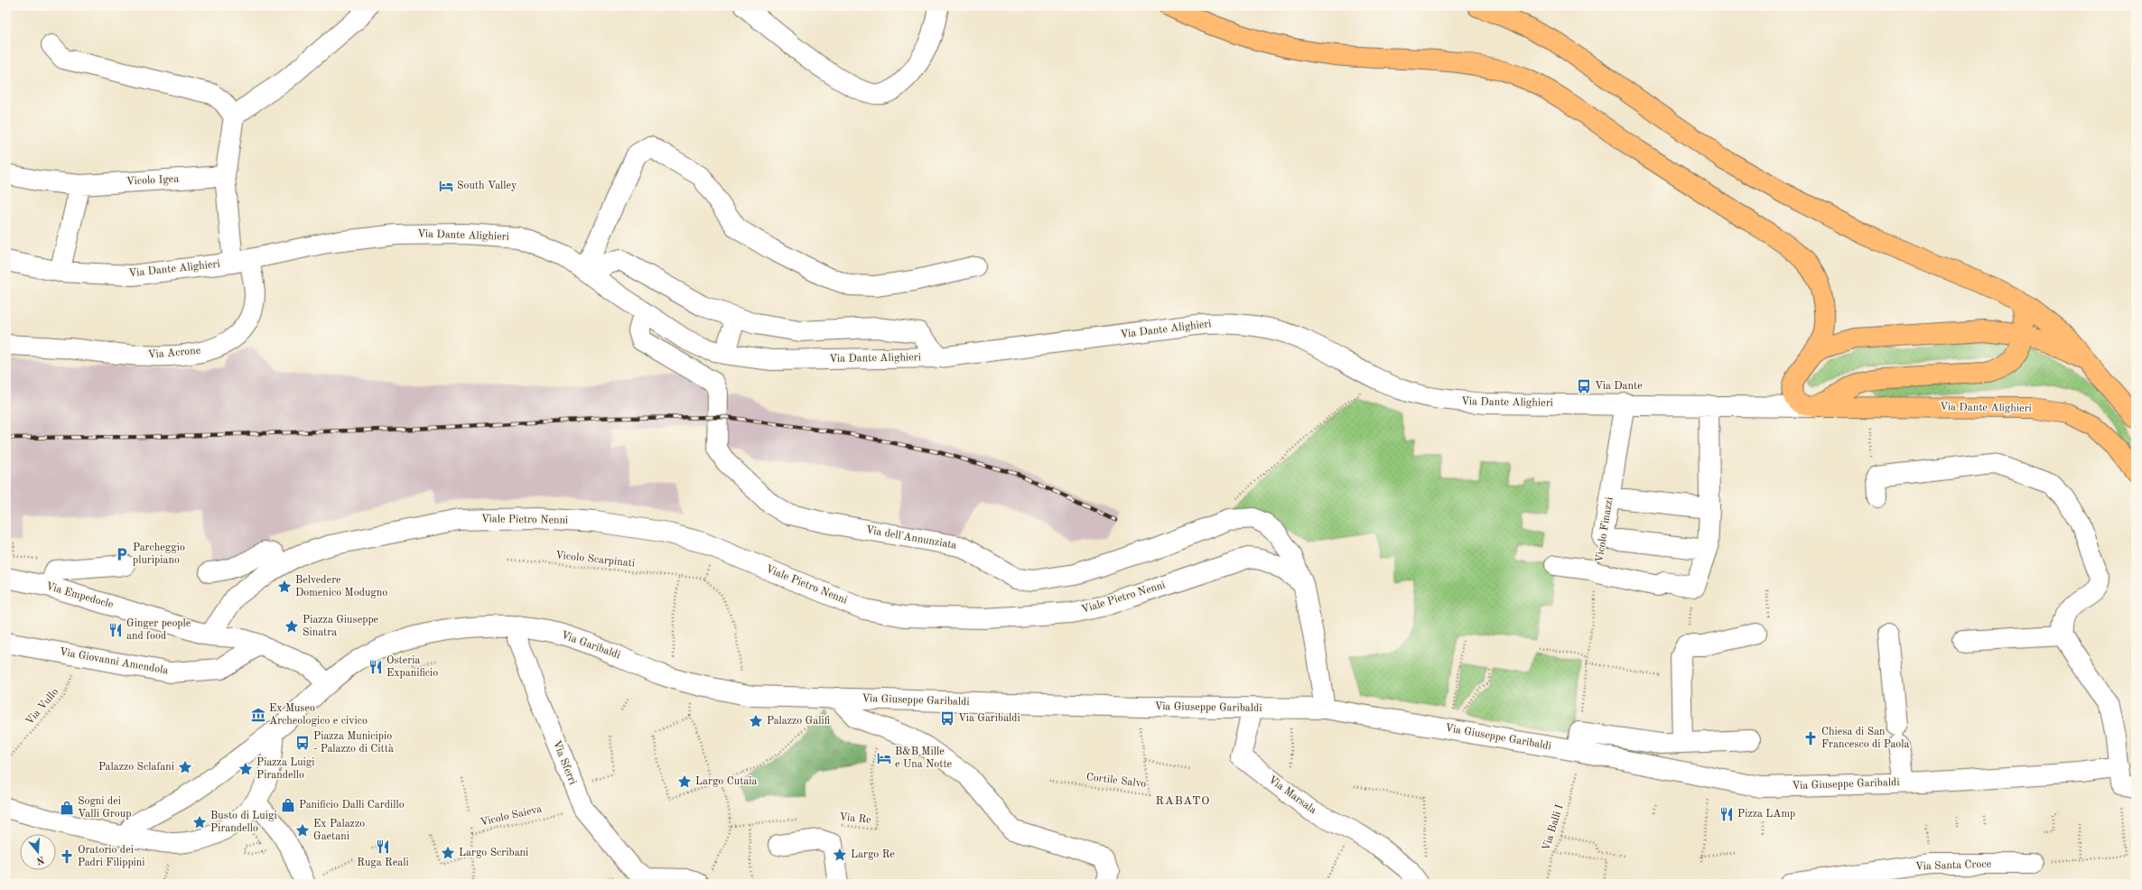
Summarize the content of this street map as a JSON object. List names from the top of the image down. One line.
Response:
{"streets":{"main road":["Via Dante Alighieri"],"street":["Vicolo Igea","Via Acrone","Viale Pietro Nenni","Vicolo Finazzi","Via dell'Annunziata","Via Empedocle","Via Garibaldi","Via Giovanni Amendola","Via Giuseppe Garibaldi","Via Sferri","Via Marsala","Via Santa Croce"],"path":["Vicolo Scarpinati","Via Vullo","Cortile Salvo","Vicolo Saieva","Via Re","Via Balli I"]},"crossings":[["Vicolo Igea","Via Acrone"],["Via Dante Alighieri","Via Acrone"],["Via Dante Alighieri","Vicolo Finazzi"],["Via Dante Alighieri","Via dell'Annunziata"],["Viale Pietro Nenni","Via dell'Annunziata"],["Viale Pietro Nenni","Via Empedocle"],["Vicolo Finazzi","Via Giuseppe Garibaldi"],["Via Empedocle","Via Giovanni Amendola"],["Via Garibaldi","Via Giuseppe Garibaldi"],["Via Garibaldi","Via Sferri"],["Via Giovanni Amendola","Via Vullo"],["Via Giuseppe Garibaldi","Cortile Salvo"],["Via Giuseppe Garibaldi","Via Marsala"],["Via Sferri","Vicolo Saieva"]],"districts":["RABATO"],"places":{"hotel":["South Valley","B&B Mille e Una Notte"],"bus stop":["Via Dante","Via Garibaldi","Piazza Municipio - Palazzo di Città"],"parking":["Parcheggio pluripiano"],"place":["Belvedere Domenico Modugno","Piazza Giuseppe Sinatra","Palazzo Galifi","Palazzo Sclafani","Piazza Luigi Pirandello","Largo Cutaia","Busto di Luigi Pirandello","Ex Palazzo Gaetani","Largo Scribani","Largo Re"],"restaurant":["Ginger people and food","Osteria Expanificio","Pizza LAmp","Ruga Reali"],"museum":["Ex Museo Archeologico e civico"],"church":["Chiesa di San Francesco di Paola","Oratorio dei Padri Filippini"],"shop":["Panificio Dalli Cardillo","Sogni dei Valli Group"]},"north":"bottom"}
